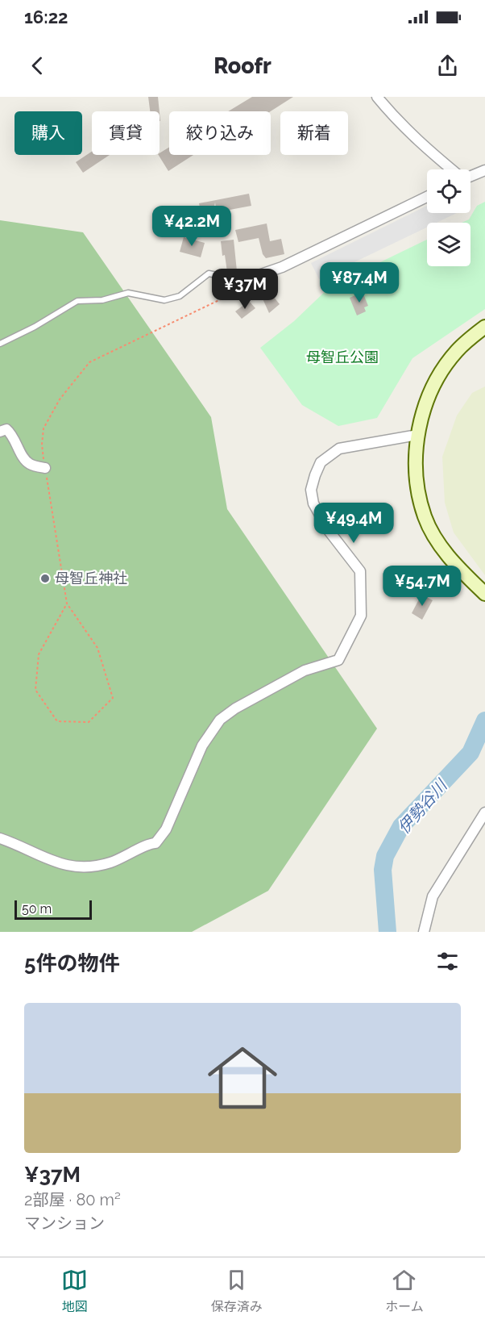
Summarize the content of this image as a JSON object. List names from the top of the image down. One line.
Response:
{"water":["伊勢谷川"],"parks":["母智丘公園"],"places":["母智丘神社"],"scale_bar":"50 m","page":{"status":"16:22","header":"Roofr","chip":["購入","賃貸","絞り込み","新着"],"price":["¥42.2M","¥87.4M","¥37M","¥49.4M","¥54.7M"],"scale":"50 m","heading":"5件の物件","list":[{"name":"¥37M","note":"2部屋 · 80 m² · マンション"}],"tabs":["地図","保存済み","ホーム"]}}
